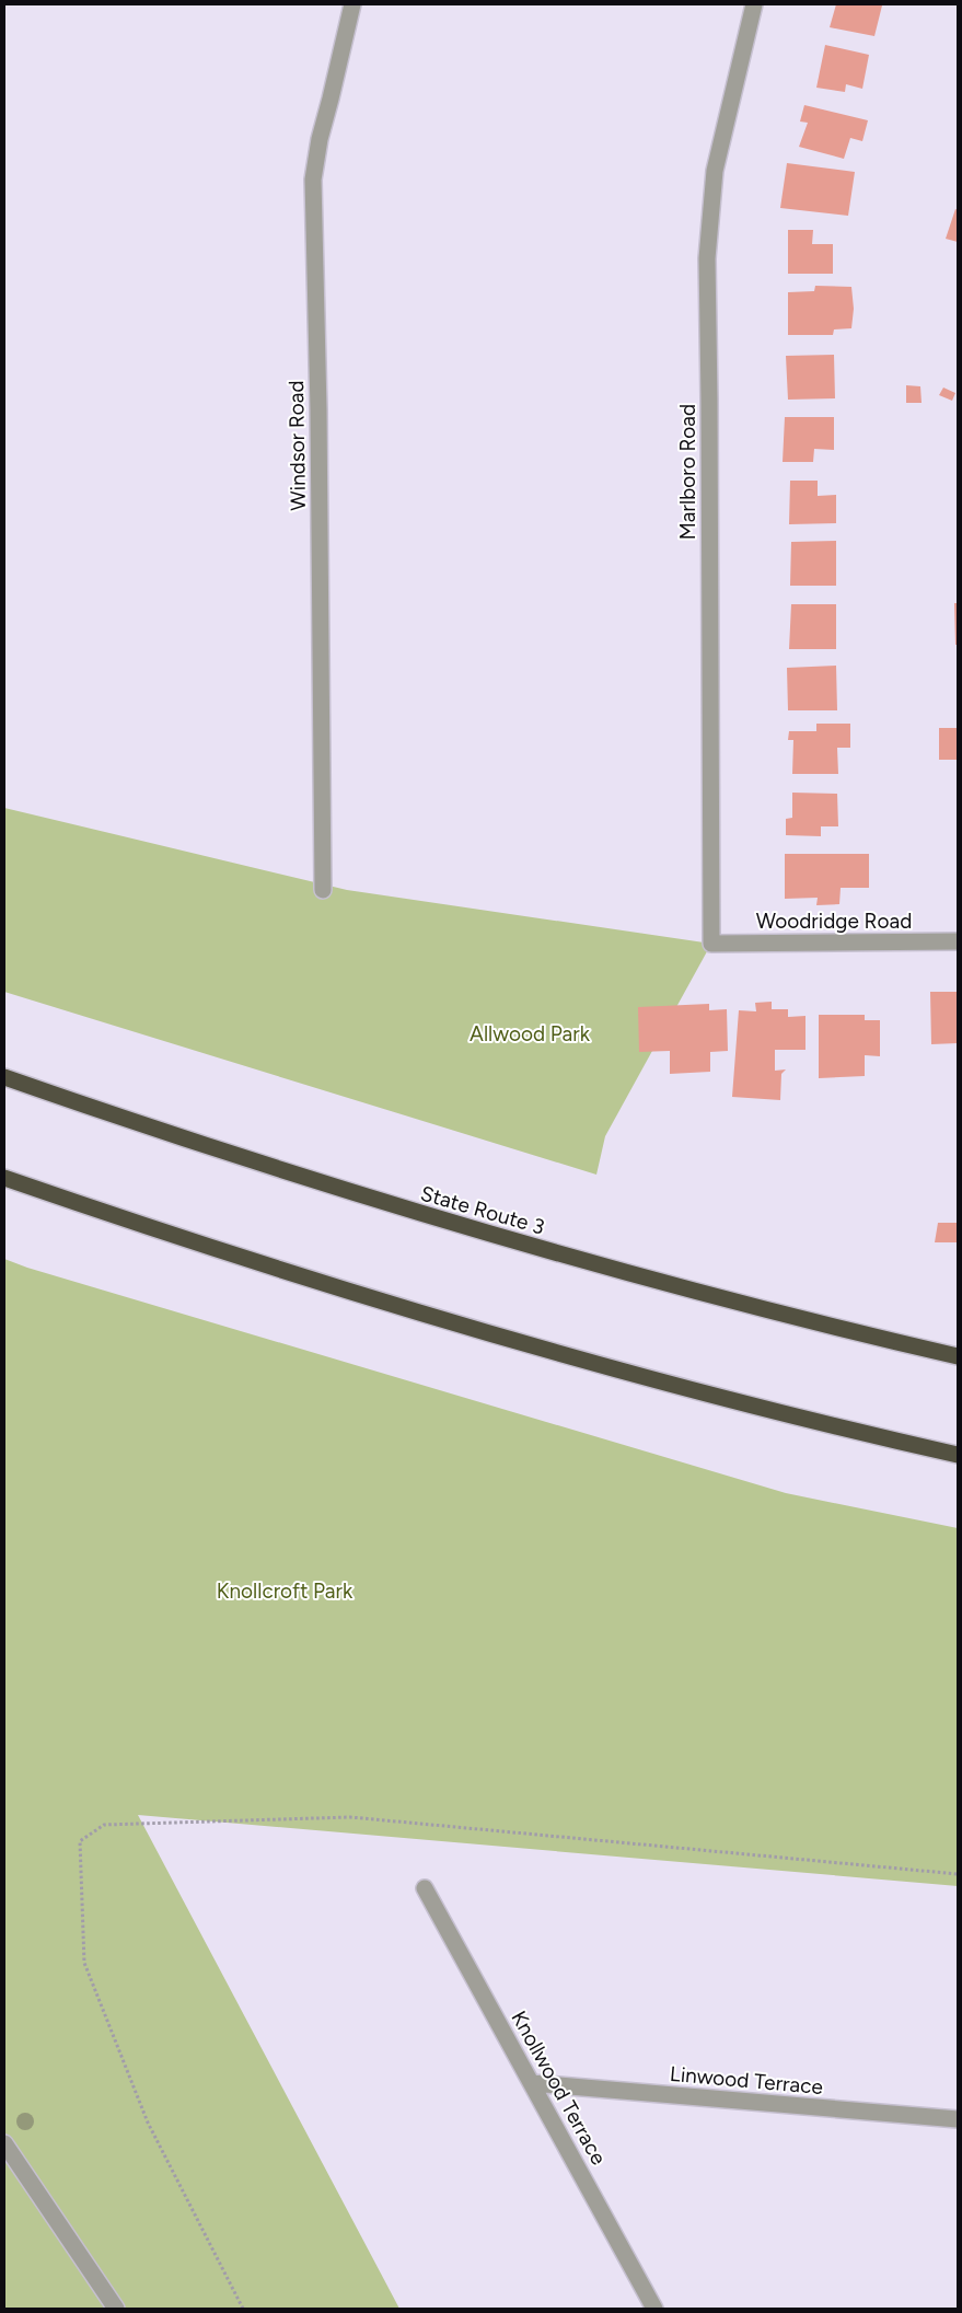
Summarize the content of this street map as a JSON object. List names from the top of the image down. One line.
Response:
{"streets":{"highway":["State Route 3"],"street":["Windsor Road","Marlboro Road","Woodridge Road","Linwood Terrace","Knollwood Terrace"]},"crossings":[["Marlboro Road","Woodridge Road"],["Linwood Terrace","Knollwood Terrace"]],"parks":["Allwood Park","Knollcroft Park"]}
